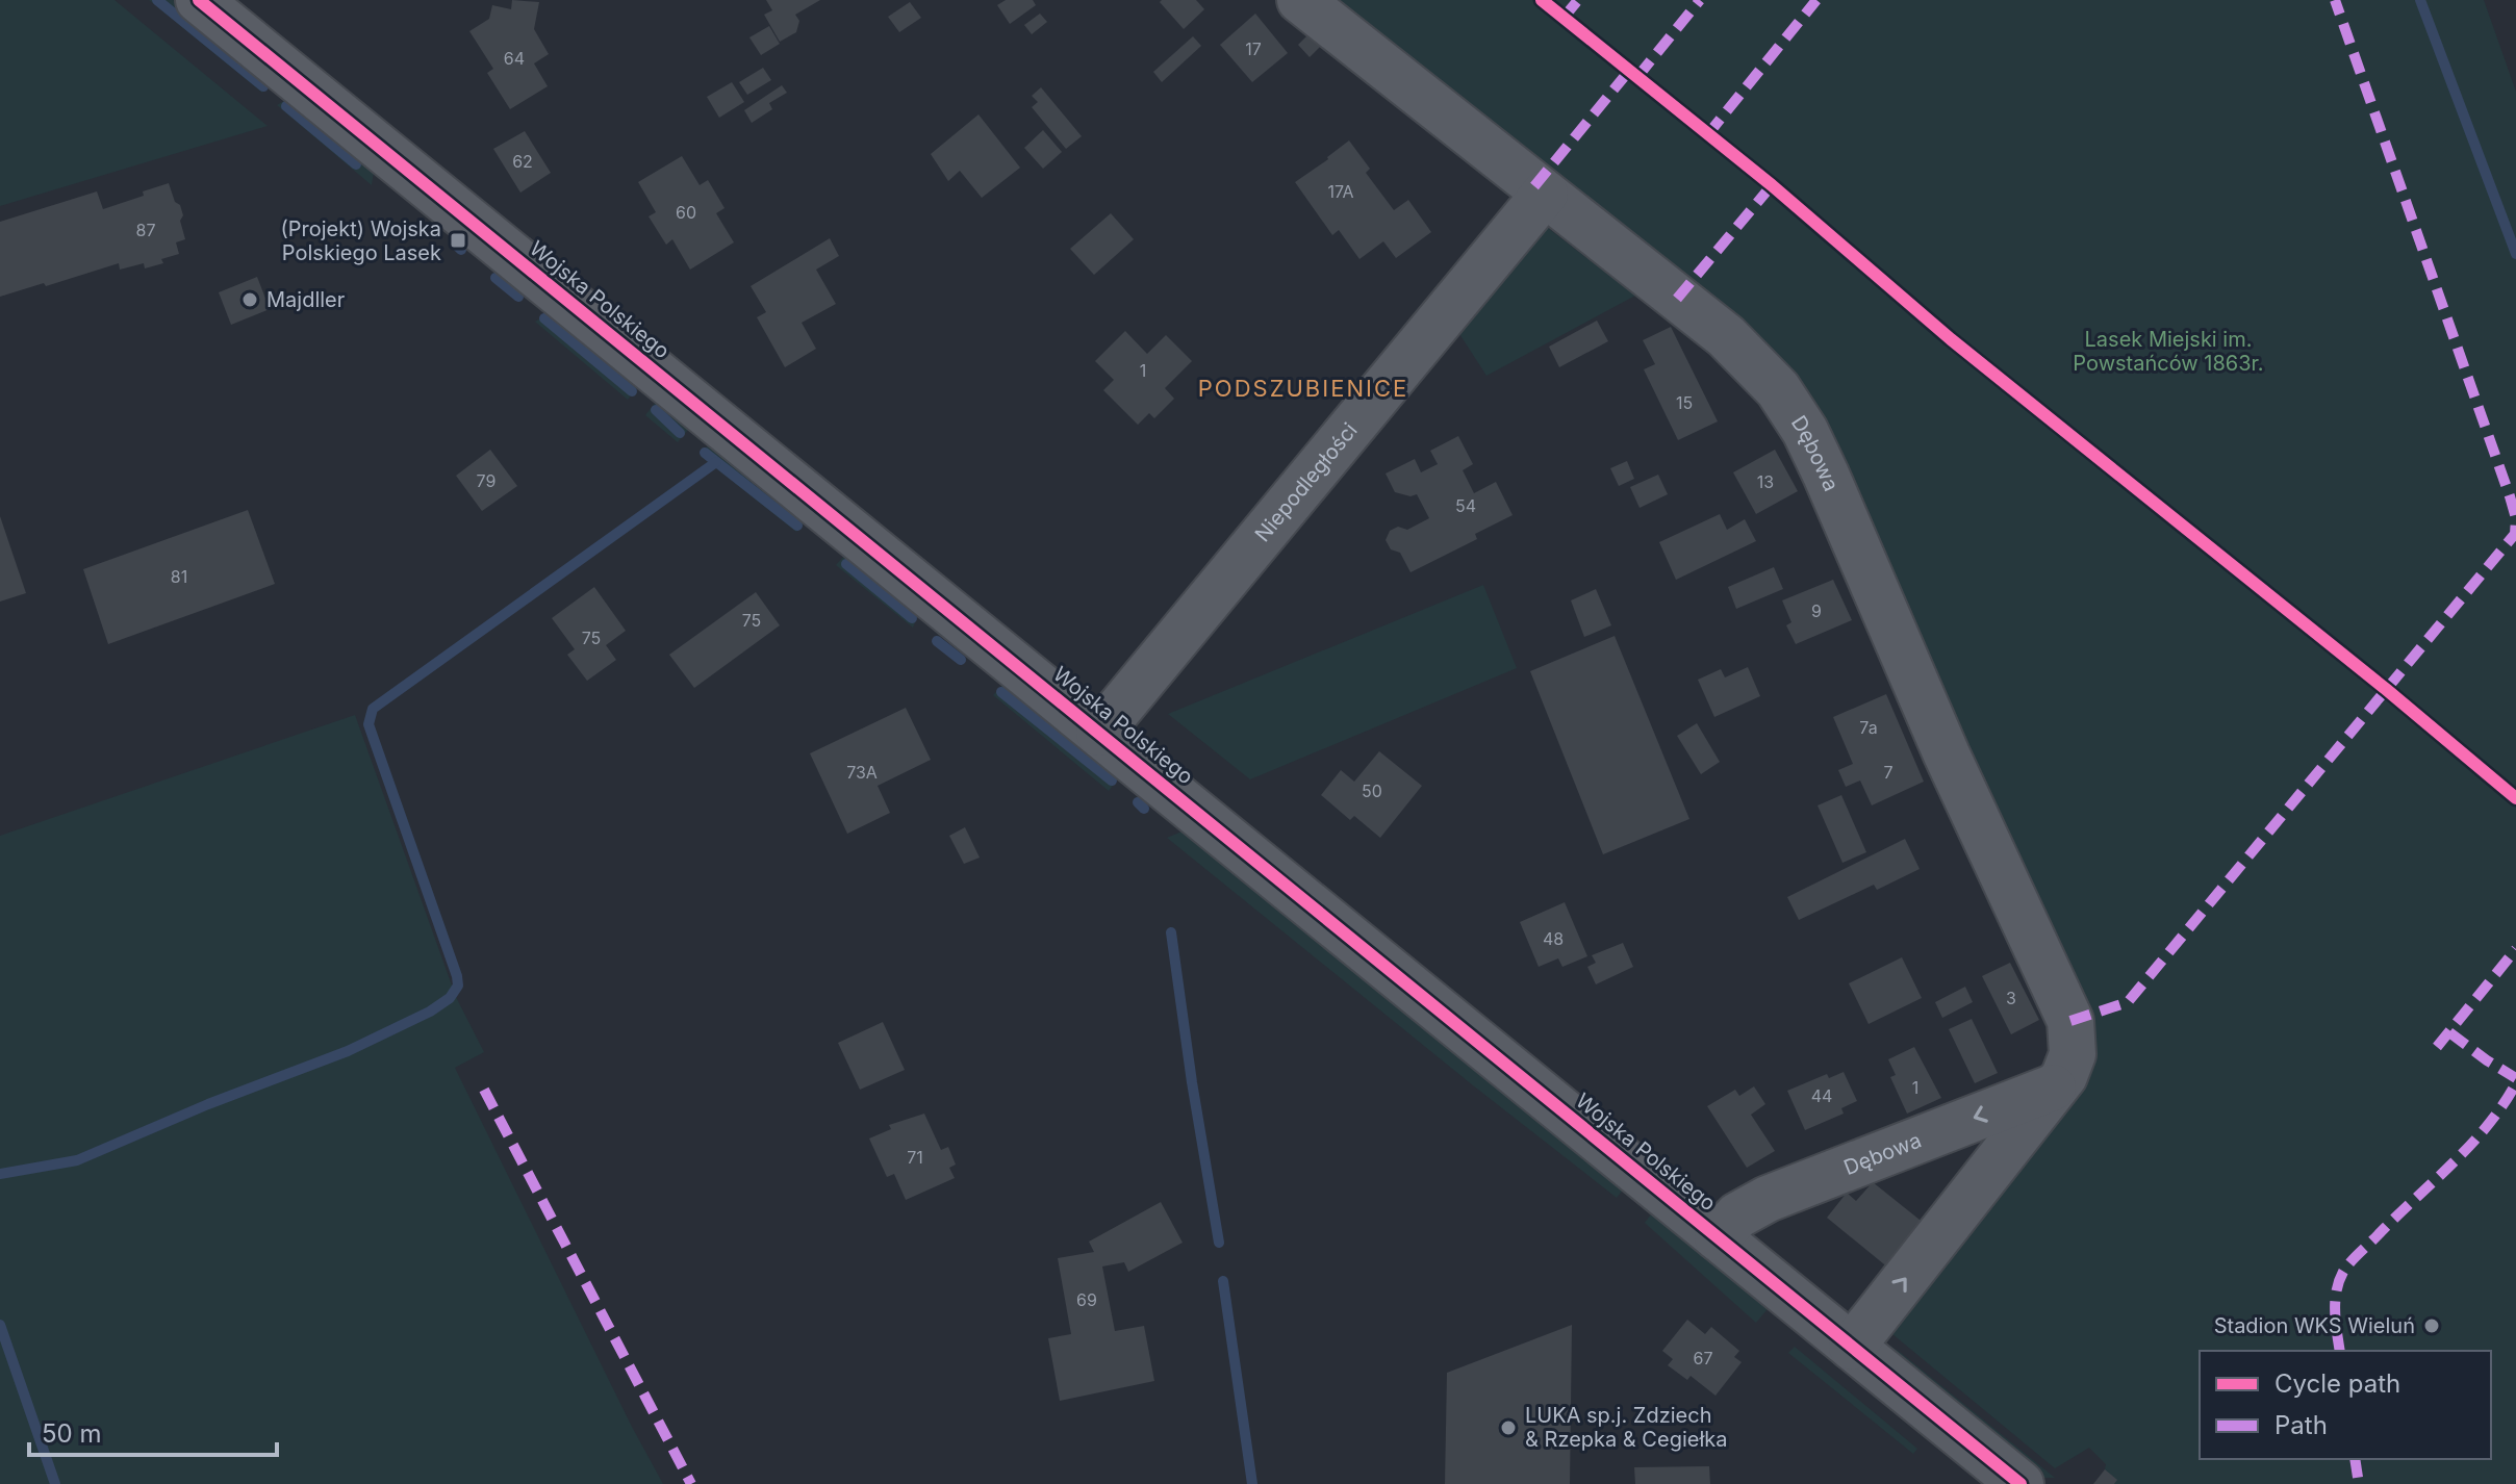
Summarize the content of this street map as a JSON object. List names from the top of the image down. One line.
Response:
{"streets":{"street":["Wojska Polskiego","Dębowa","Niepodległości"]},"crossings":[["Wojska Polskiego","Dębowa"],["Wojska Polskiego","Niepodległości"],["Dębowa","Niepodległości"]],"districts":["PODSZUBIENICE"],"parks":["Lasek Miejski im. Powstańców 1863r."],"places":{"transit":["(Projekt) Wojska Polskiego Lasek"],"other":["Majdller","Stadion WKS Wieluń","LUKA sp.j. Zdziech & Rzepka & Cegiełka"]},"house_numbers":["17","64","62","17A","60","87","1","15","79","13","54","81","9","75","75","7a","73A","7","50","48","3","1","44","71","69","67"],"legend":["Cycle path","Path"],"scale_bar":"50 m"}
